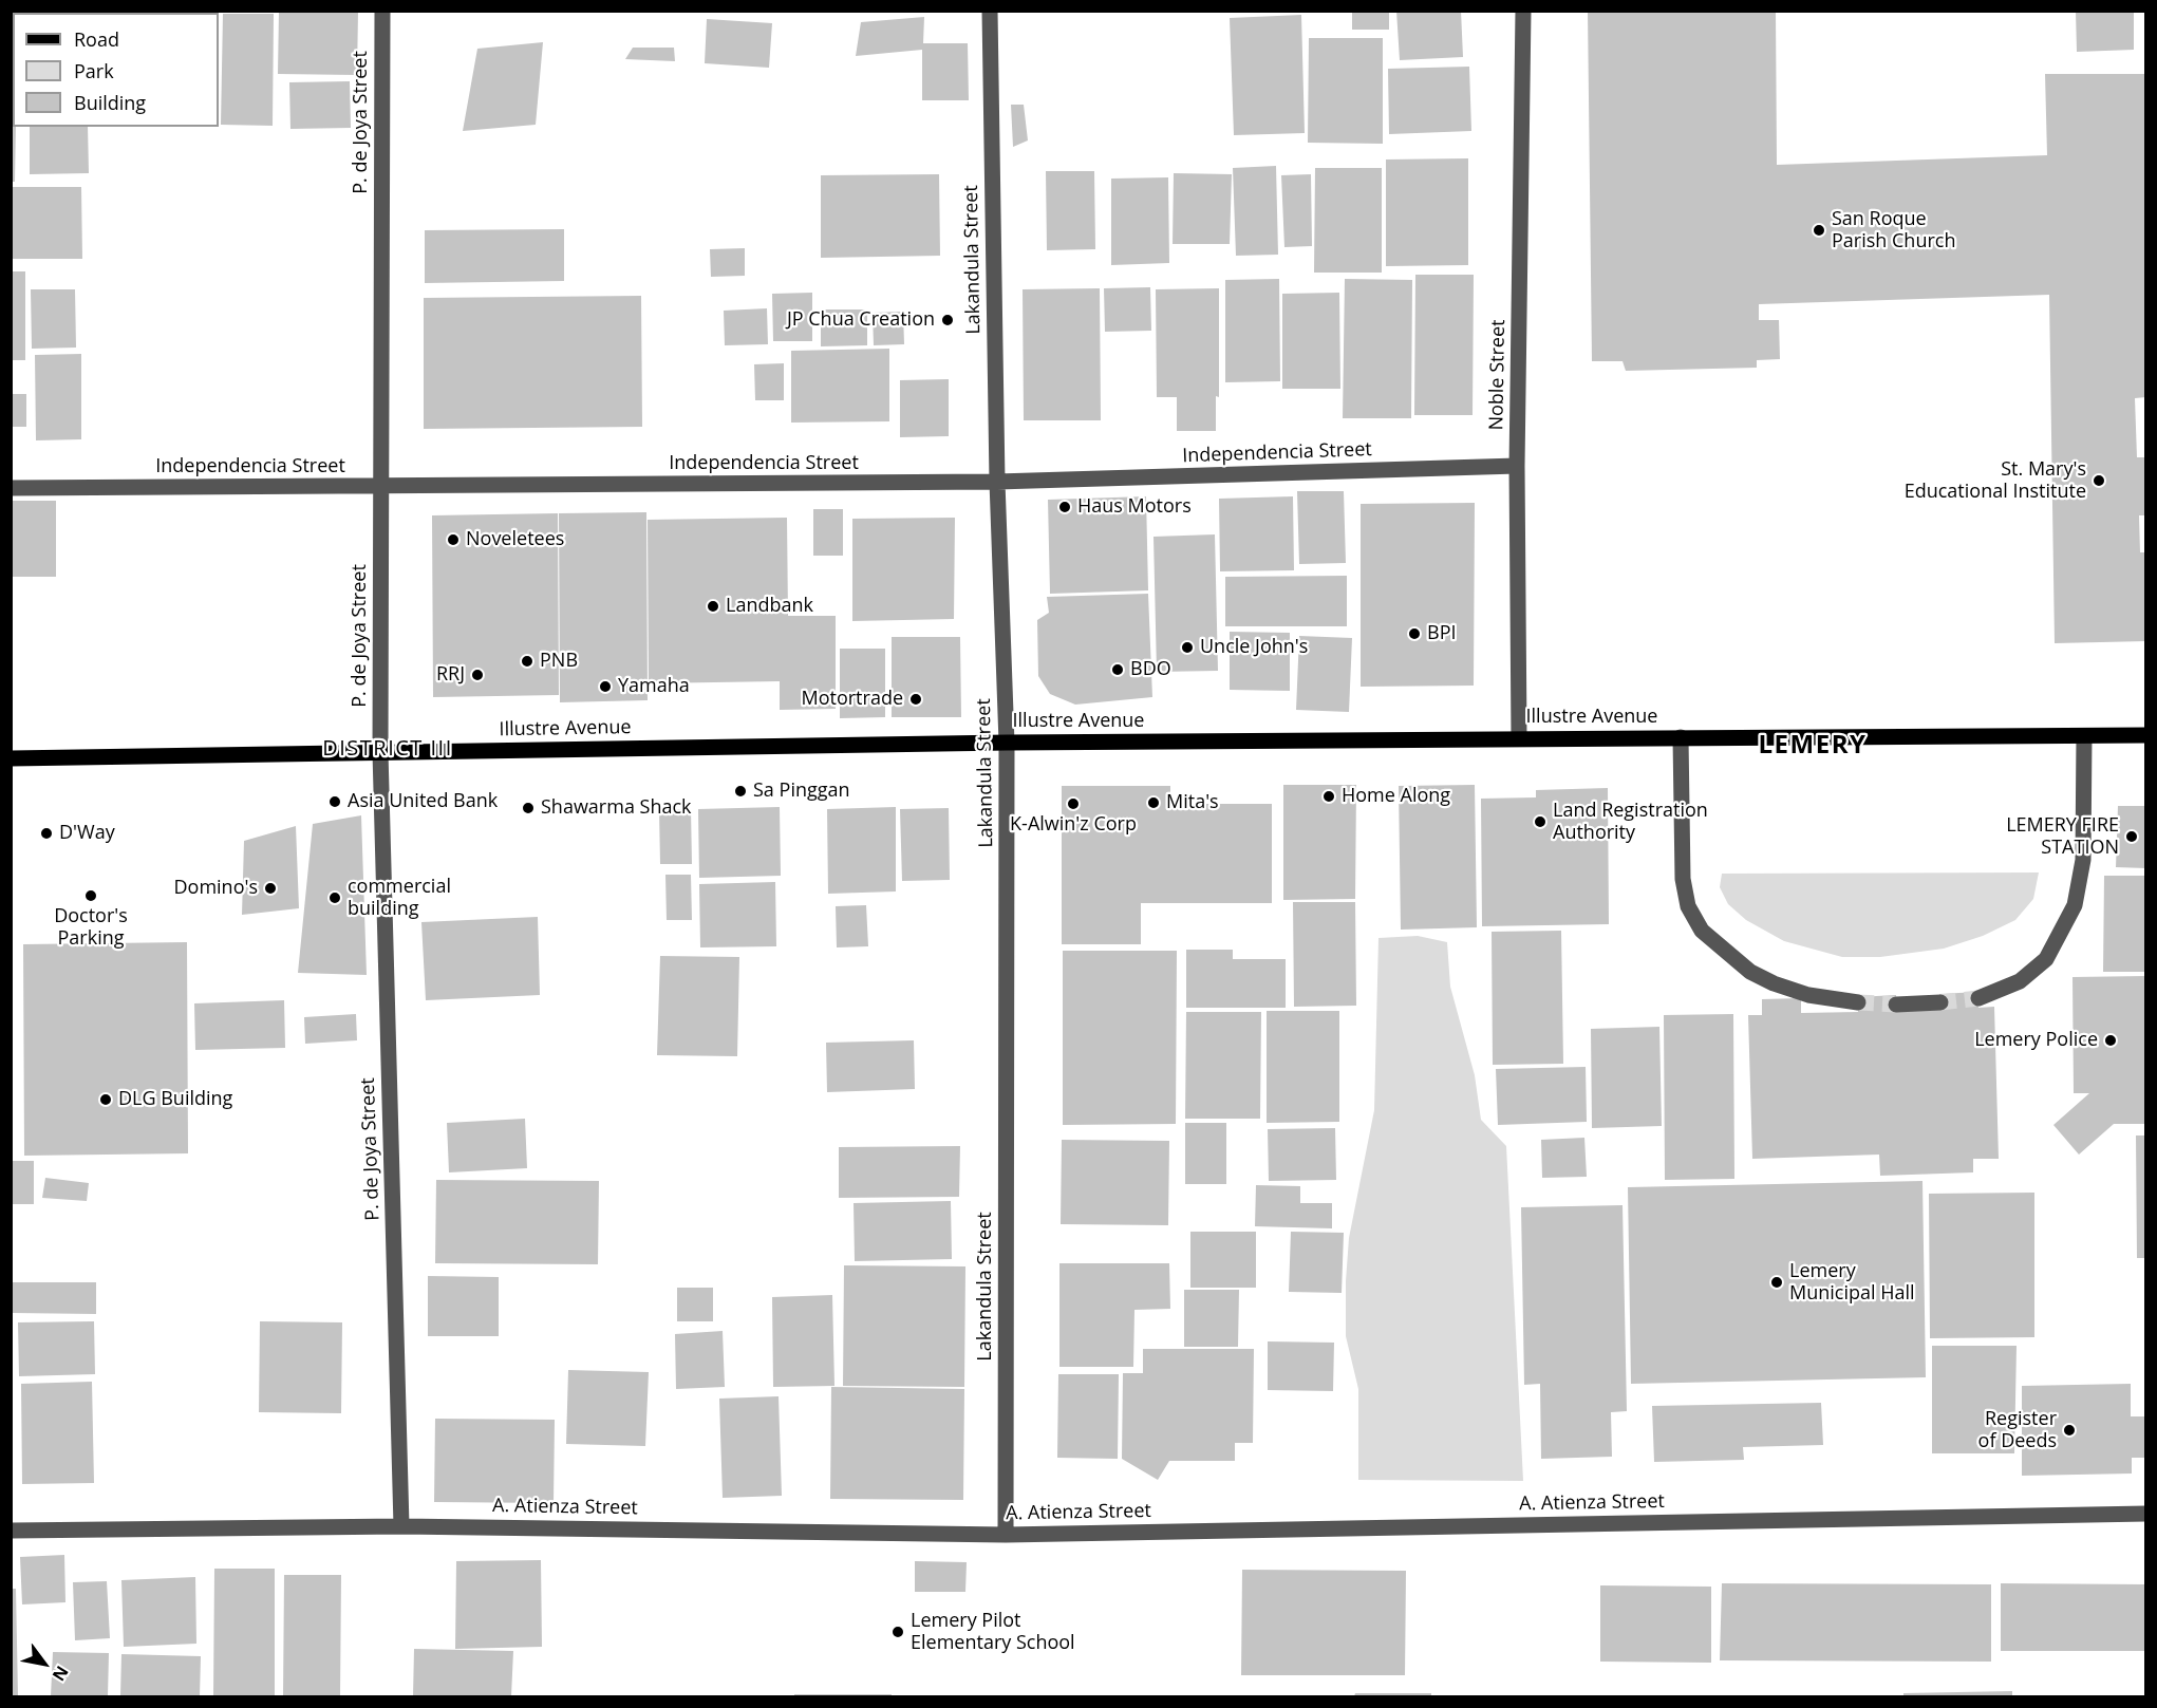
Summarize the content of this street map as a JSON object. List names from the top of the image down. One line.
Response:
{"streets":{"main road":["Illustre Avenue"],"street":["P. de Joya Street","Lakandula Street","Noble Street","Independencia Street","A. Atienza Street"]},"crossings":[["P. de Joya Street","Independencia Street"],["P. de Joya Street","Illustre Avenue"],["P. de Joya Street","A. Atienza Street"],["Lakandula Street","Independencia Street"],["Lakandula Street","Illustre Avenue"],["Lakandula Street","A. Atienza Street"],["Noble Street","Independencia Street"],["Noble Street","Illustre Avenue"]],"districts":["LEMERY","DISTRICT III"],"places":["San Roque Parish Church","JP Chua Creation","St. Mary's Educational Institute","Haus Motors","Noveletees","Landbank","BPI","Uncle John's","PNB","BDO","RRJ","Yamaha","Motortrade","Sa Pinggan","Home Along","Asia United Bank","Mita's","K-Alwin'z Corp","Shawarma Shack","Land Registration Authority","D'Way","LEMERY FIRE STATION","Domino's","Doctor's Parking","commercial building","Lemery Police","DLG Building","Lemery Municipal Hall","Register of Deeds","Lemery Pilot Elementary School"],"legend":["Road","Park","Building"],"north":"bottom right"}
